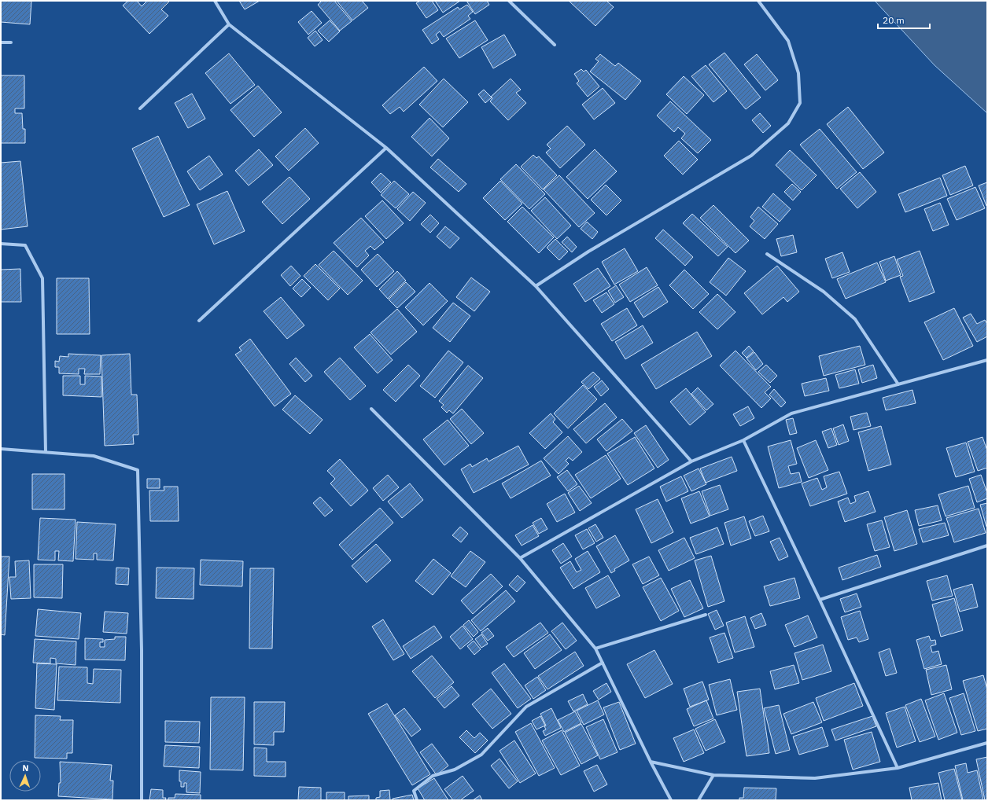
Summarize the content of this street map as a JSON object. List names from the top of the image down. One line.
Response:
{"scale_bar":"20 m","north":"top"}
